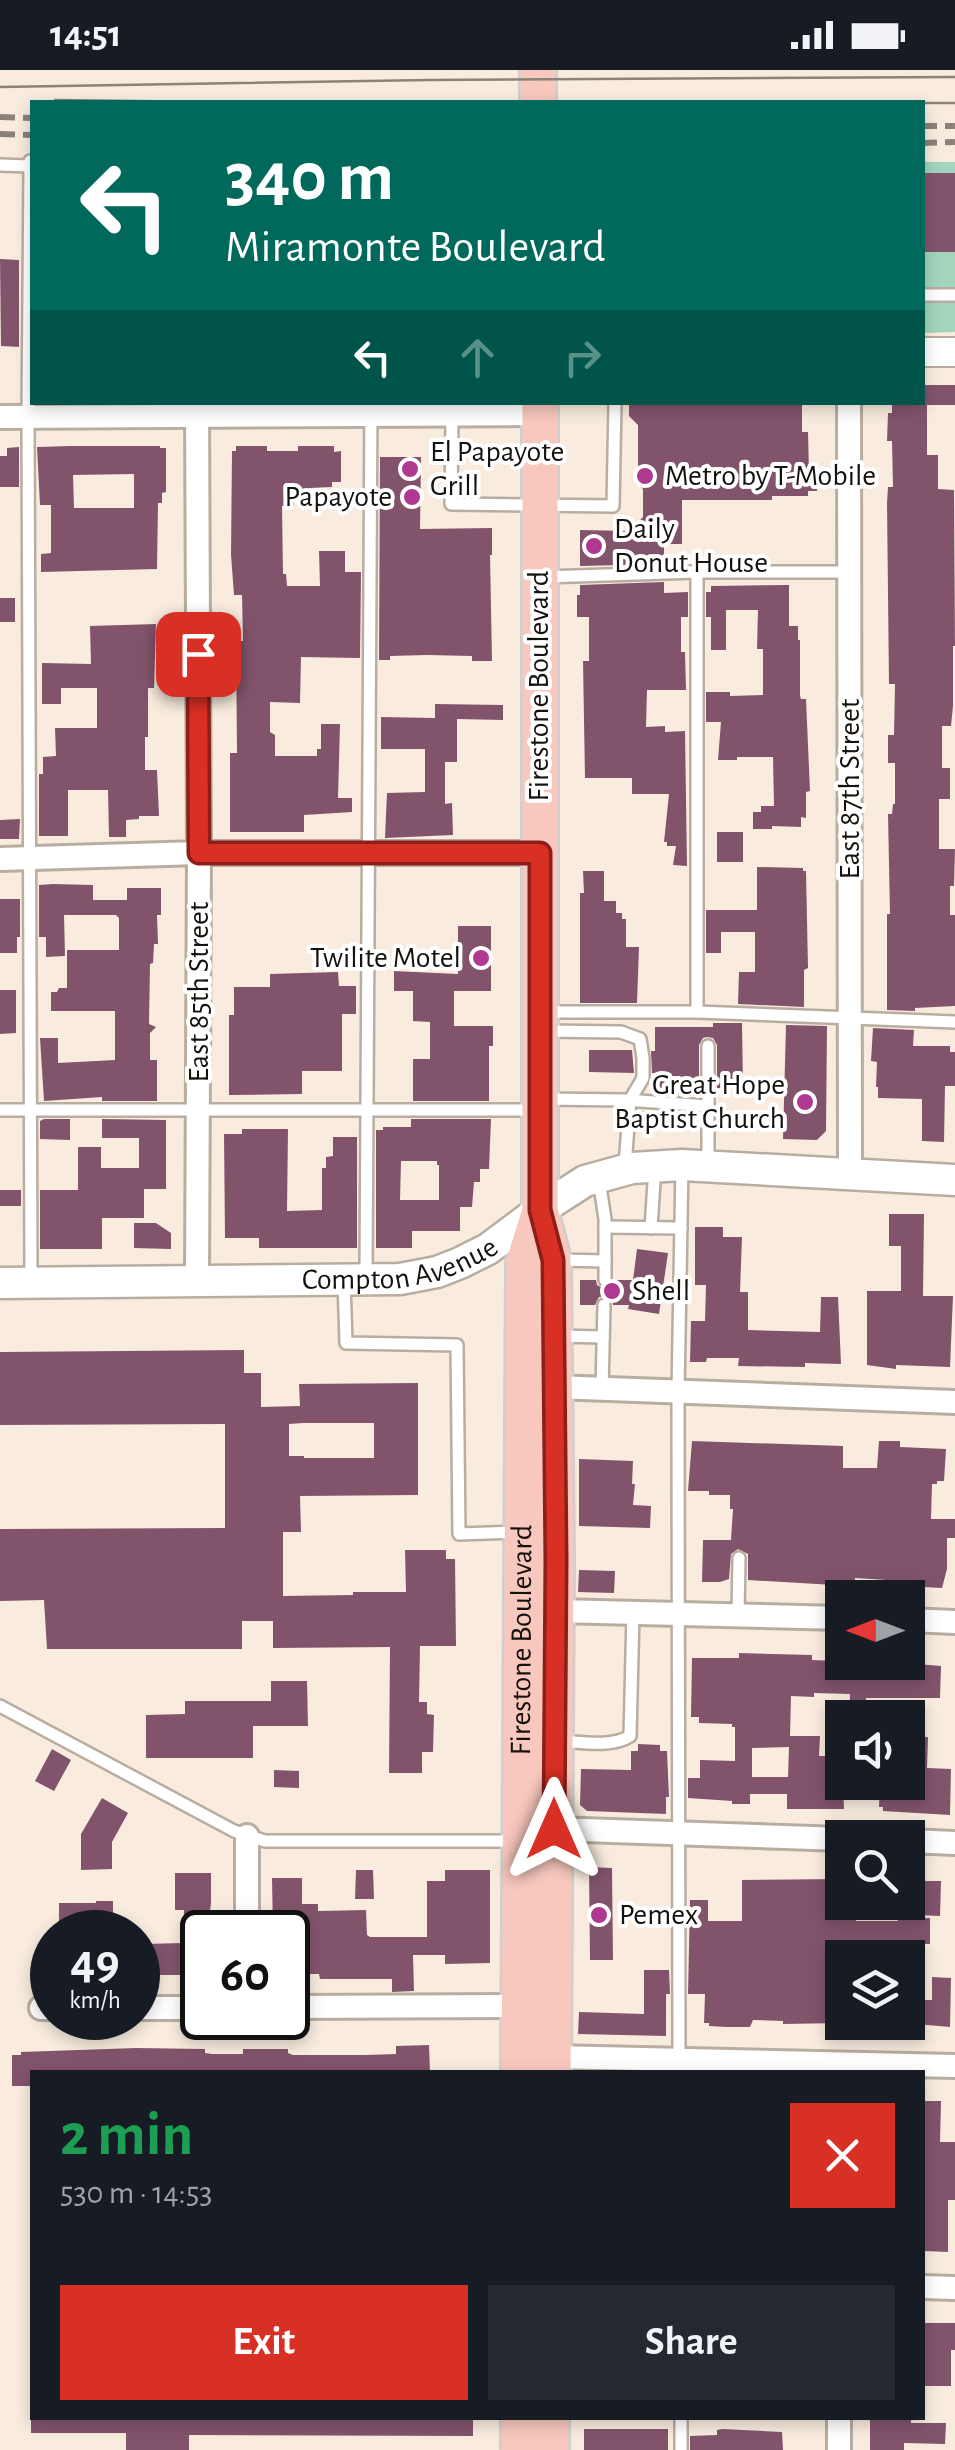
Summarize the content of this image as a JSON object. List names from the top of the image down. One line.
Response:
{"streets":{"main road":["Firestone Boulevard","Compton Avenue"],"street":["East 87th Street","East 85th Street"]},"crossings":[["Firestone Boulevard","Compton Avenue"],["East 85th Street","Compton Avenue"]],"places":["El Papayote Grill","Metro by T-Mobile","Papayote","Daily Donut House","Twilite Motel","Great Hope Baptist Church","Shell","Pemex"],"north":"left","page":{"status":"14:51","turn":["340 m","Miramonte Boulevard"],"speed":"49 km/h","limit":"60","heading":["2 min","530 m · 14:53"],"buttons":["Exit","Share"]}}
